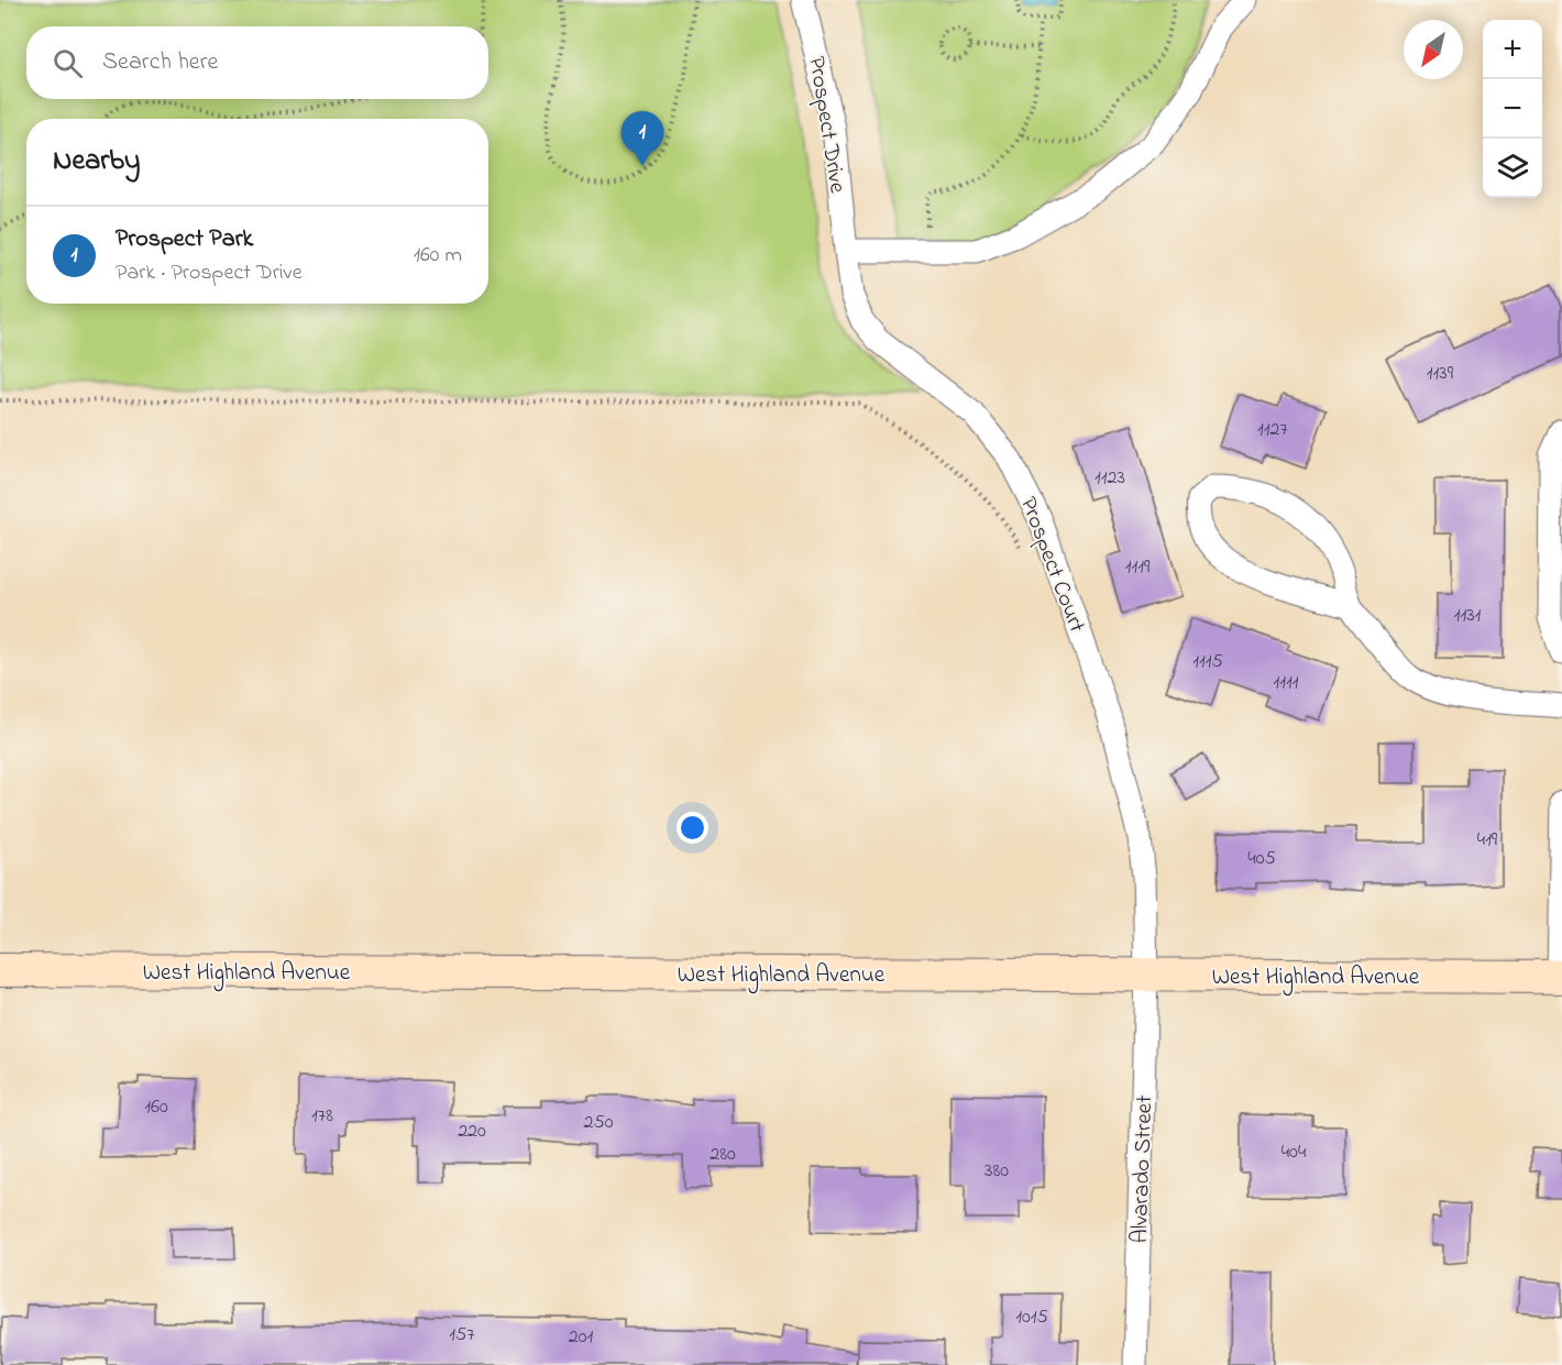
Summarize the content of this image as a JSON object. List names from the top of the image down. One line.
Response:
{"streets":{"street":["Prospect Drive","Prospect Court","West Highland Avenue","Alvarado Street"]},"crossings":[["Prospect Drive","Prospect Court"],["Prospect Court","West Highland Avenue"],["Prospect Court","Alvarado Street"],["West Highland Avenue","Alvarado Street"]],"house_numbers":["1139","1127","1123","1119","1131","1115","1111","419","405","160","178","250","220","404","280","380","1015","157","201"],"north":"bottom left","page":{"map_buttons":["+","−"],"search":"Search here","pins":"1","heading":"Nearby","list":[{"mark":"1","name":"Prospect Park","note":"Park · Prospect Drive","value":"160 m"}]}}
